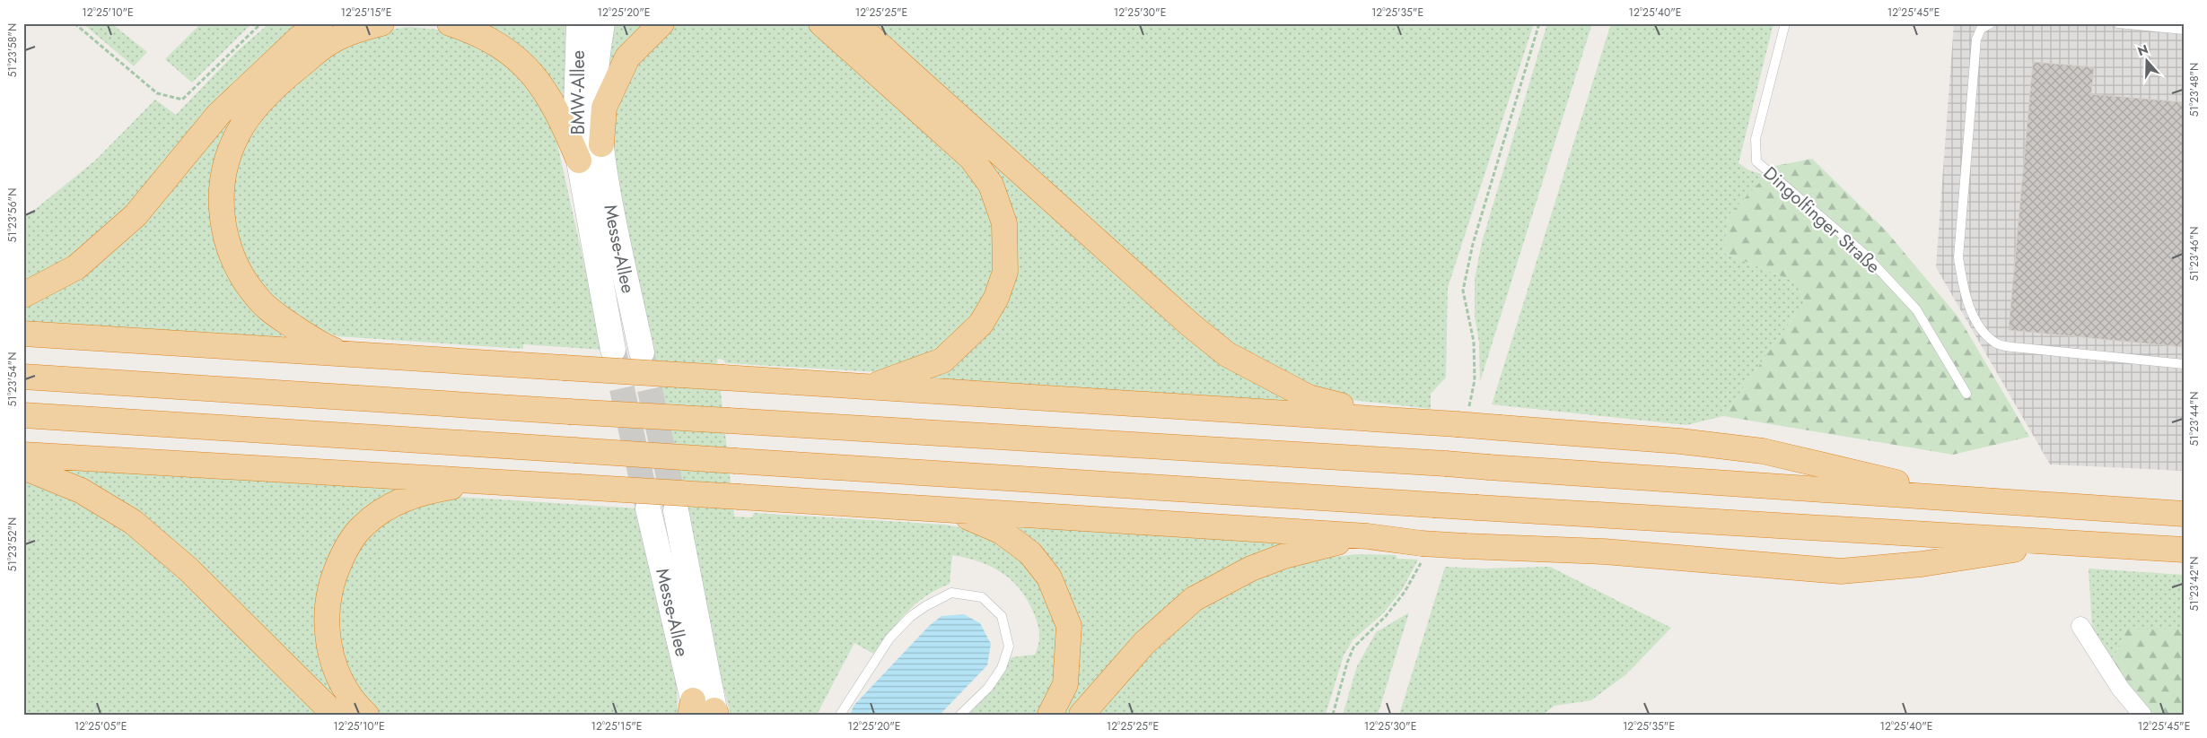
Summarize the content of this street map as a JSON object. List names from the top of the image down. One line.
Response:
{"streets":{"main road":["BMW-Allee","Messe-Allee"],"lane":["Dingolfinger Straße"]},"crossings":[["BMW-Allee","Messe-Allee"]],"north":"top","coordinates":["12°25'10\"E","12°25'15\"E","12°25'20\"E","12°25'25\"E","12°25'30\"E","12°25'35\"E","12°25'40\"E","12°25'45\"E","51°23'58\"N","51°23'48\"N","51°23'56\"N","51°23'46\"N","51°23'54\"N","51°23'44\"N","51°23'52\"N","51°23'42\"N","12°25'05\"E"]}
